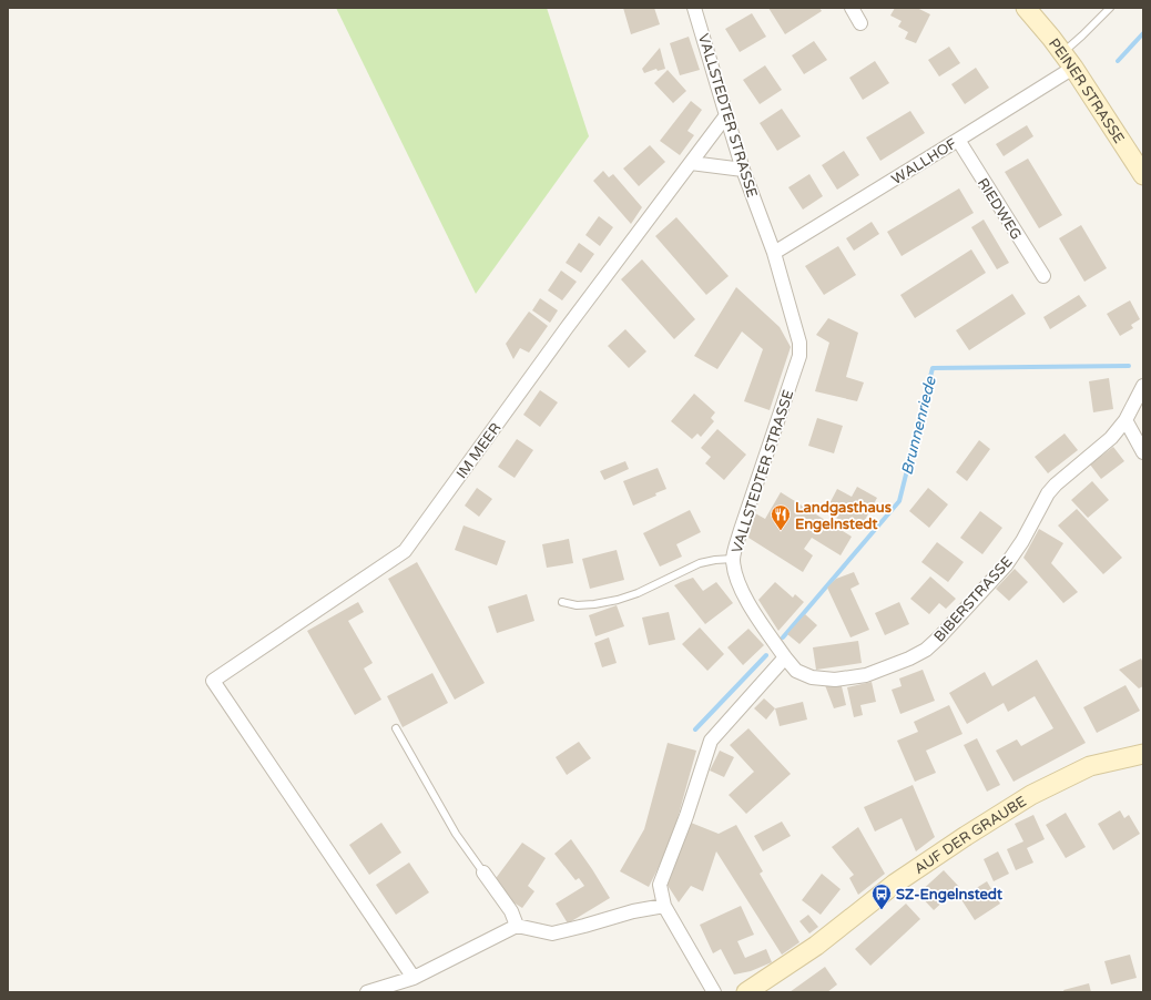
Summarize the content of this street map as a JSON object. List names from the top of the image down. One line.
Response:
{"streets":{"street":["PEINER STRASSE","VALLSTEDTER STRASSE","WALLHOF","RIEDWEG","IM MEER","BIBERSTRASSE","AUF DER GRAUBE"]},"crossings":[["PEINER STRASSE","WALLHOF"],["VALLSTEDTER STRASSE","WALLHOF"],["VALLSTEDTER STRASSE","IM MEER"],["VALLSTEDTER STRASSE","BIBERSTRASSE"],["WALLHOF","RIEDWEG"]],"water":["Brunnenriede"],"places":{"restaurant":["Landgasthaus Engelnstedt"],"bus stop":["SZ-Engelnstedt"]}}
